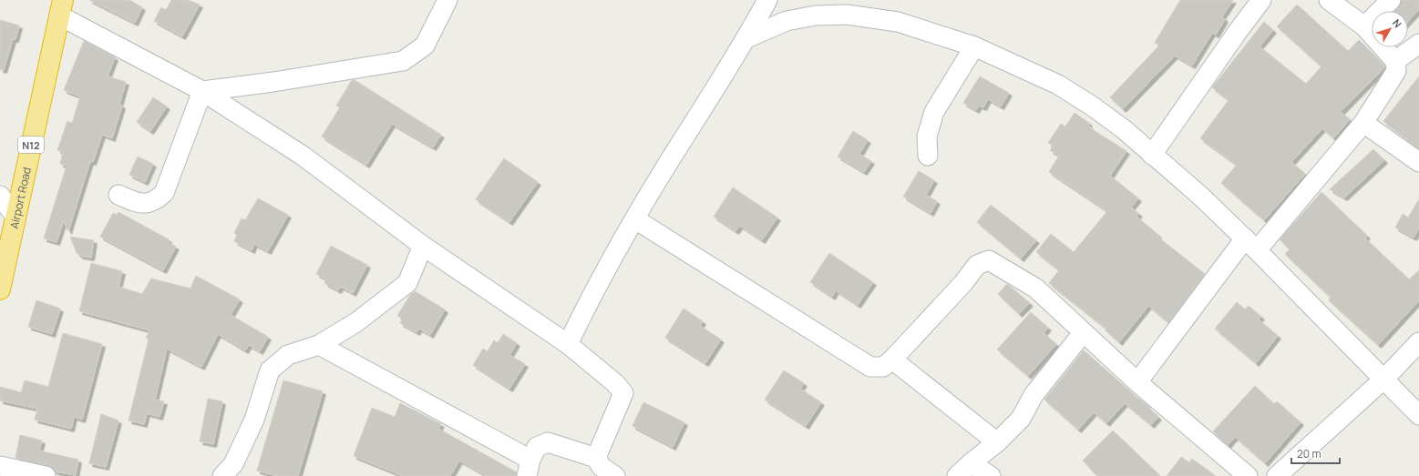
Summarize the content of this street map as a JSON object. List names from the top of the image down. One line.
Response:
{"streets":{"highway":["N12","Airport Road"]},"scale_bar":"20 m","north":"top right"}
